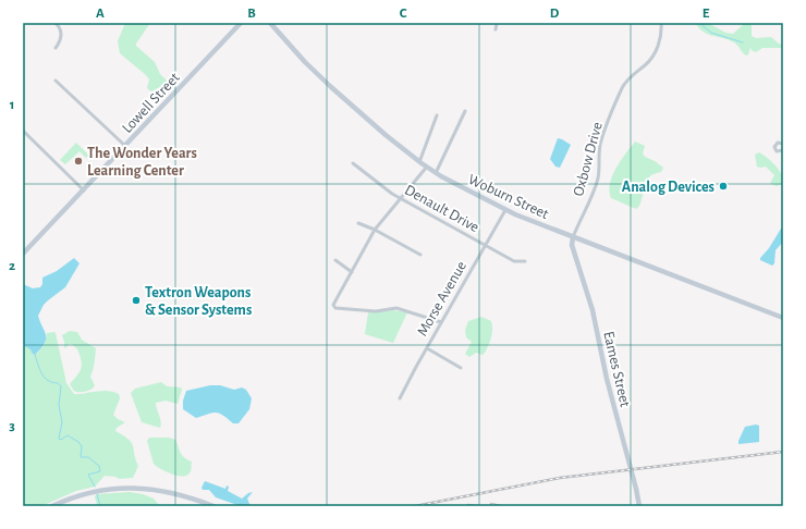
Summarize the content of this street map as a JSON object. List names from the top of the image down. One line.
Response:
{"streets":{"main road":["Lowell Street","Woburn Street","Eames Street"],"street":["Oxbow Drive","Denault Drive","Morse Avenue"]},"crossings":[["Oxbow Drive","Woburn Street"],["Oxbow Drive","Eames Street"],["Woburn Street","Morse Avenue"],["Woburn Street","Eames Street"],["Denault Drive","Morse Avenue"]],"places":["The Wonder Years Learning Center","Analog Devices","Textron Weapons & Sensor Systems"],"grid":{"columns":["A","B","C","D","E"],"rows":["1","2","3"]}}
